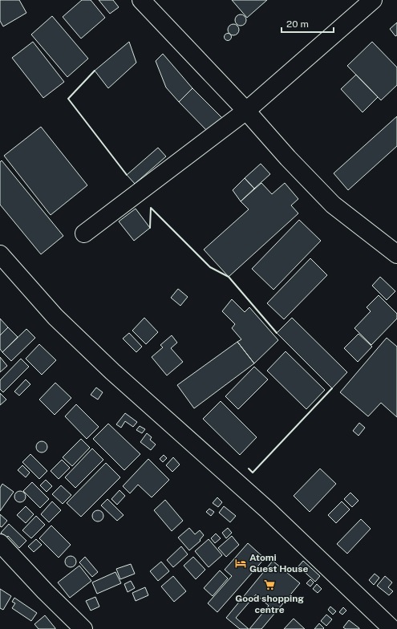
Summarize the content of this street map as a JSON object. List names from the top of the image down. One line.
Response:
{"places":{"hotel":["Atomi Guest House"],"supermarket":["Good shopping centre"]},"scale_bar":"20 m"}
